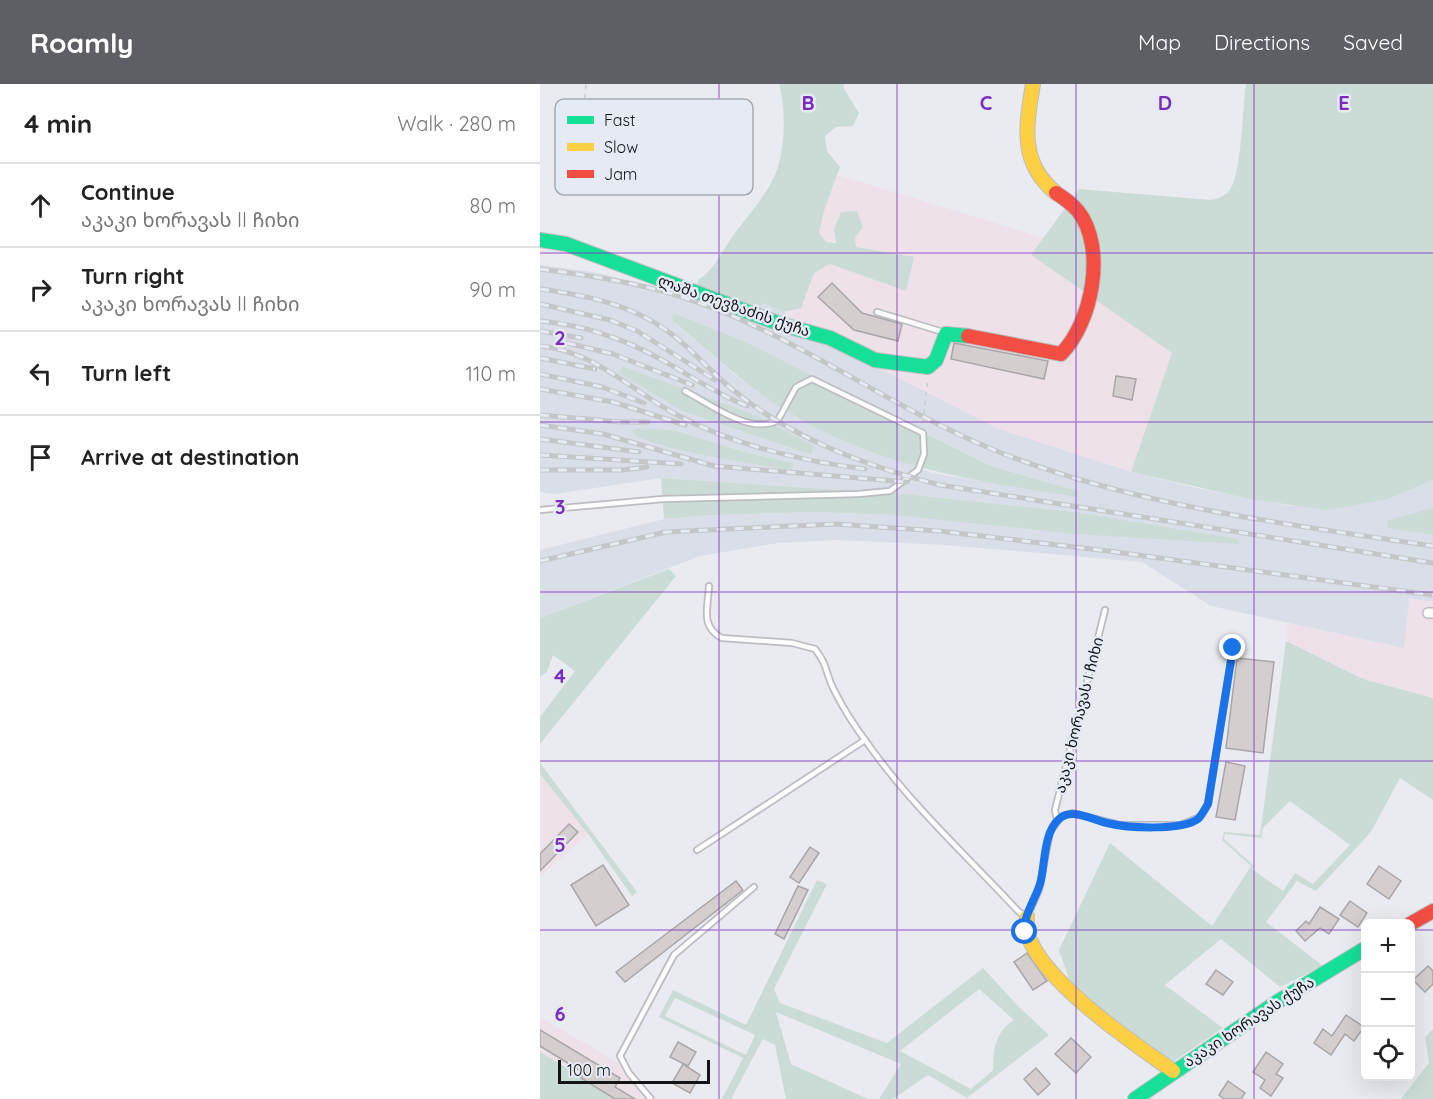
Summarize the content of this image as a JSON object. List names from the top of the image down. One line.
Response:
{"streets":{"street":["ლაშა თევზაძის ქუჩა","აკაკი ხორავას ქუჩა"],"lane":["აკაკი ხორავას I ჩიხი"]},"legend":["Fast","Slow","Jam"],"scale_bar":"100 m","page":{"header":"Roamly","nav":["Map","Directions","Saved"],"heading":["4 min","Walk · 280 m"],"list":[["Continue","აკაკი ხორავას II ჩიხი","80 m"],["Turn right","აკაკი ხორავას II ჩიხი","90 m"],["Turn left","110 m"],"Arrive at destination"],"map_buttons":["+","−"],"scale":"100 m"},"grid":{"columns":["B","C","D","E"],"rows":["2","3","4","5","6"]}}
